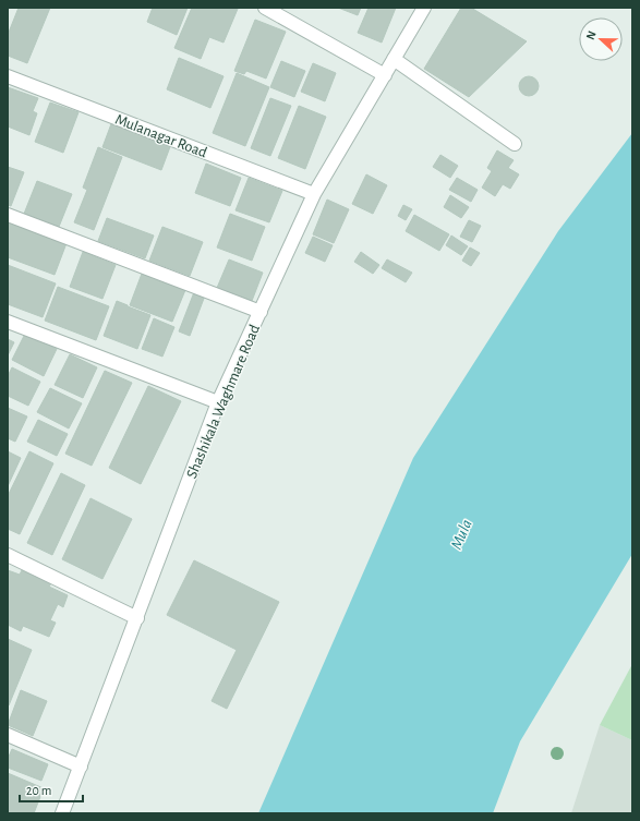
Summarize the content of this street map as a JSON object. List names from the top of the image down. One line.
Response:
{"streets":{"street":["Mulanagar Road","Shashikala Waghmare Road"]},"crossings":[["Mulanagar Road","Shashikala Waghmare Road"]],"water":["Mula"],"scale_bar":"20 m","north":"left"}
